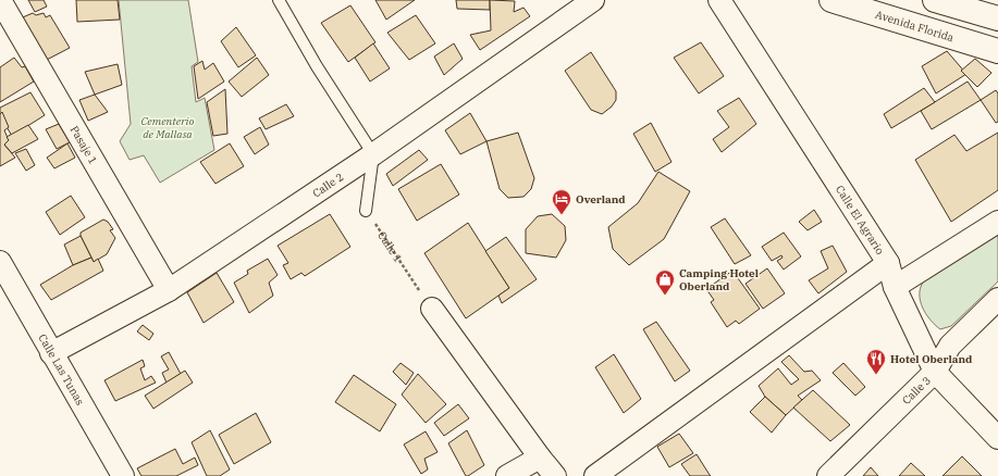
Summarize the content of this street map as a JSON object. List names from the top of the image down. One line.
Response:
{"streets":{"main road":["Avenida Florida"],"street":["Pasaje 1","Calle 2","Calle El Agrario","Calle Las Tunas","Calle 3"],"path":["Calle 1"]},"crossings":[["Pasaje 1","Calle 2"],["Calle 2","Calle Las Tunas"],["Calle El Agrario","Calle 3"]],"parks":["Cementerio de Mallasa"],"places":{"hotel":["Overland"],"shop":["Camping Hotel Oberland"],"restaurant":["Hotel Oberland"]}}
